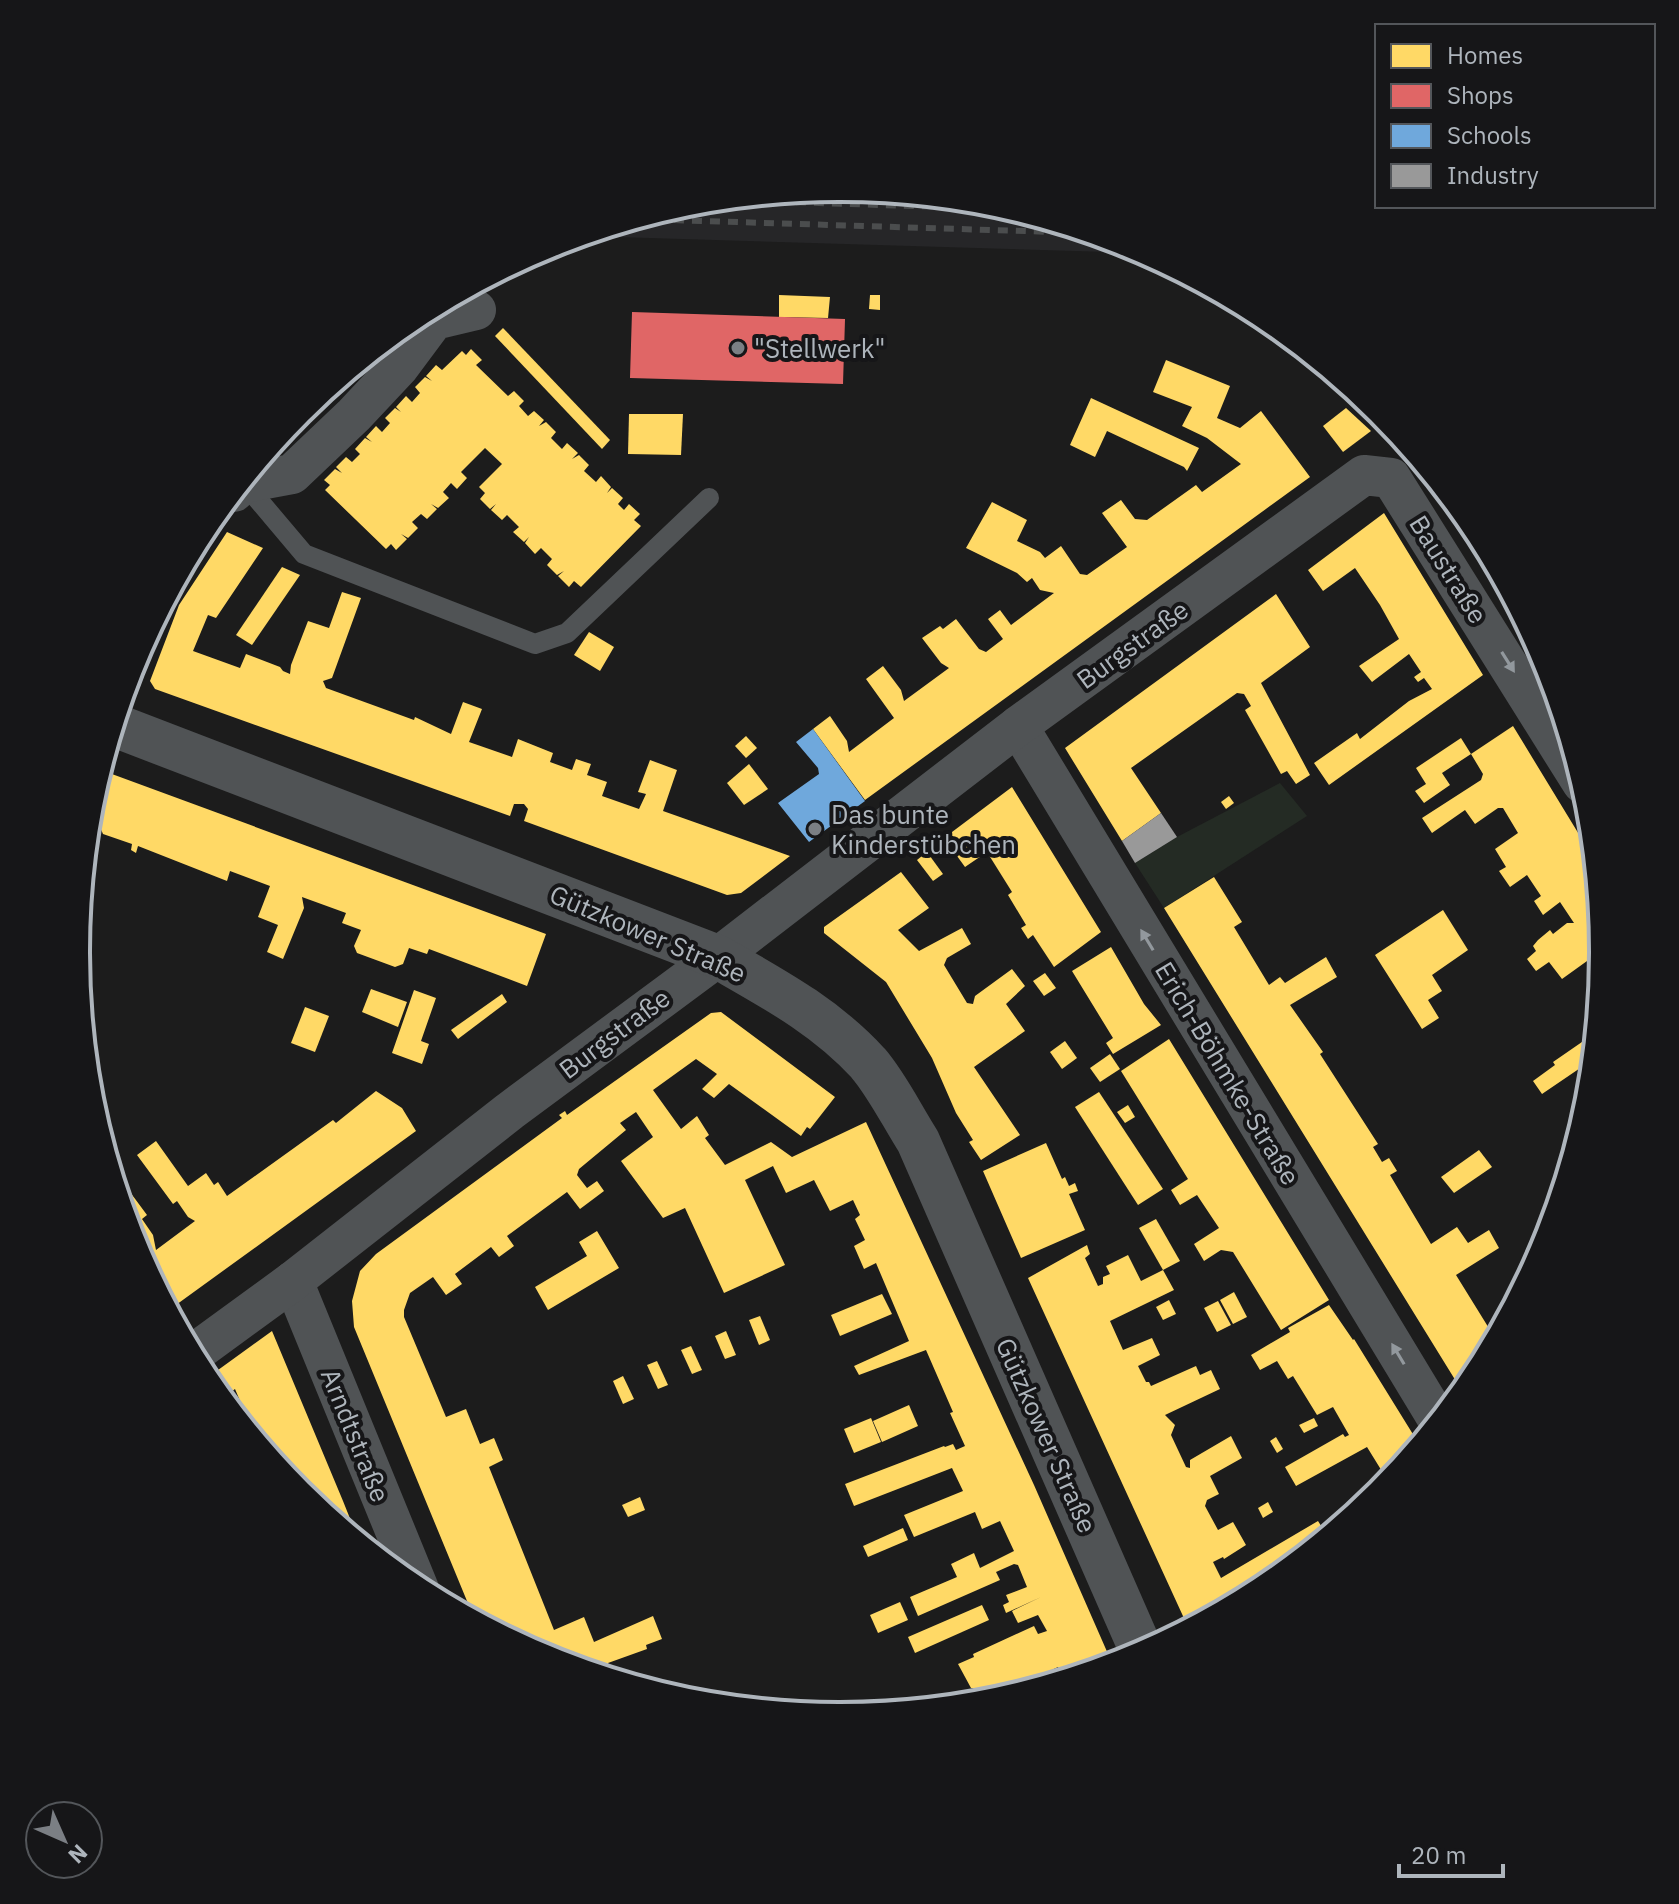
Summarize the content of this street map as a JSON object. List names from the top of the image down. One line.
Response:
{"streets":{"street":["Baustraße","Burgstraße","Gützkower Straße","Erich-Böhmke-Straße","Arndtstraße"]},"crossings":[["Baustraße","Burgstraße"],["Burgstraße","Gützkower Straße"],["Burgstraße","Erich-Böhmke-Straße"],["Burgstraße","Arndtstraße"]],"one_way":["Baustraße","Erich-Böhmke-Straße"],"places":["\"Stellwerk\"","Das bunte Kinderstübchen"],"legend":["Homes","Shops","Schools","Industry"],"scale_bar":"20 m","north":"bottom right"}
